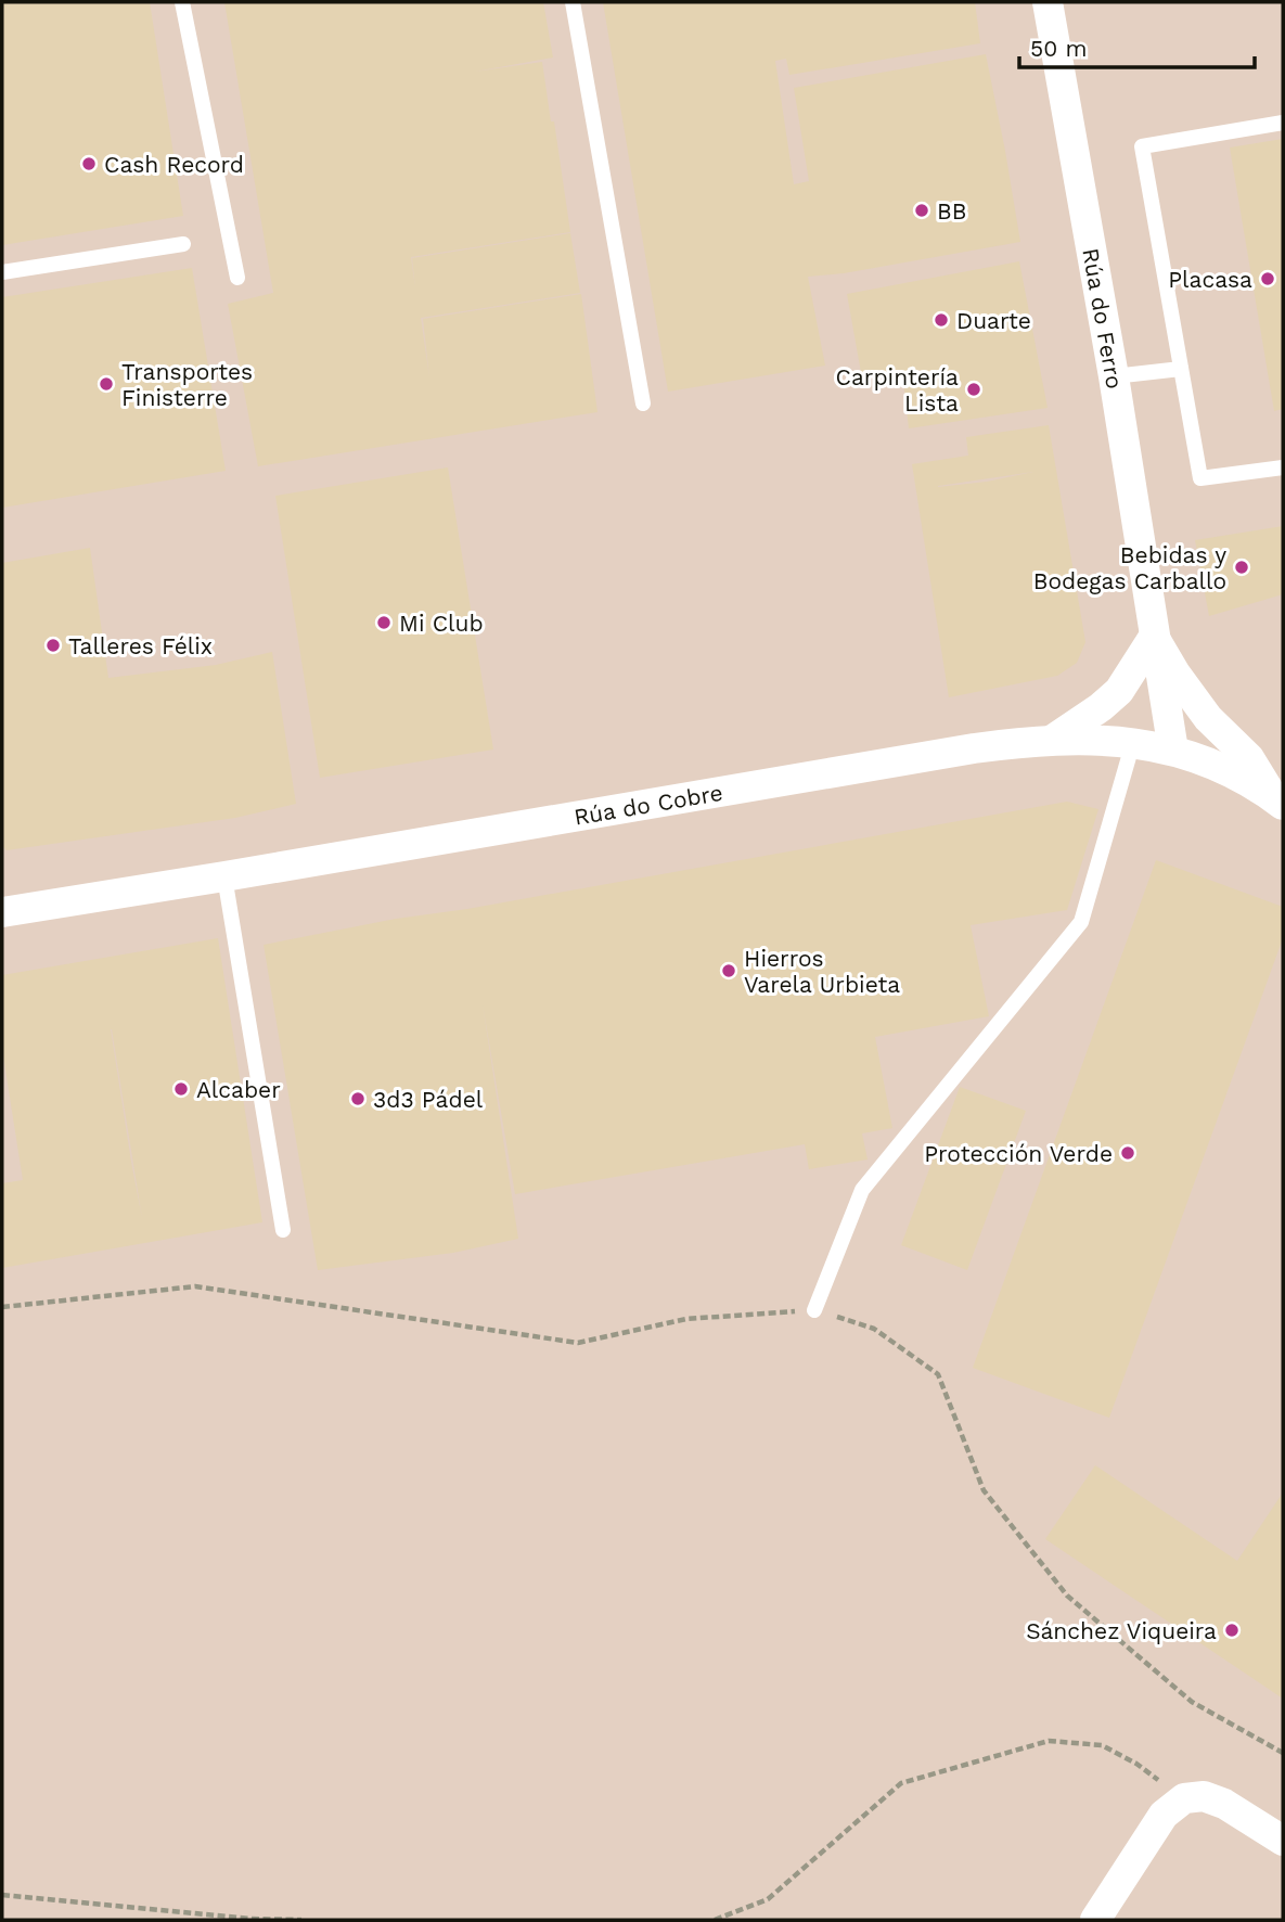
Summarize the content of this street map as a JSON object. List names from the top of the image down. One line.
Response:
{"streets":{"street":["Rúa do Ferro","Rúa do Cobre"]},"crossings":[["Rúa do Ferro","Rúa do Cobre"]],"places":["Cash Record","BB","Placasa","Duarte","Transportes Finisterre","Carpintería Lista","Bebidas y Bodegas Carballo","Mi Club","Talleres Félix","Hierros Varela Urbieta","Alcaber","3d3 Pádel","Protección Verde","Sánchez Viqueira"],"scale_bar":"50 m"}
